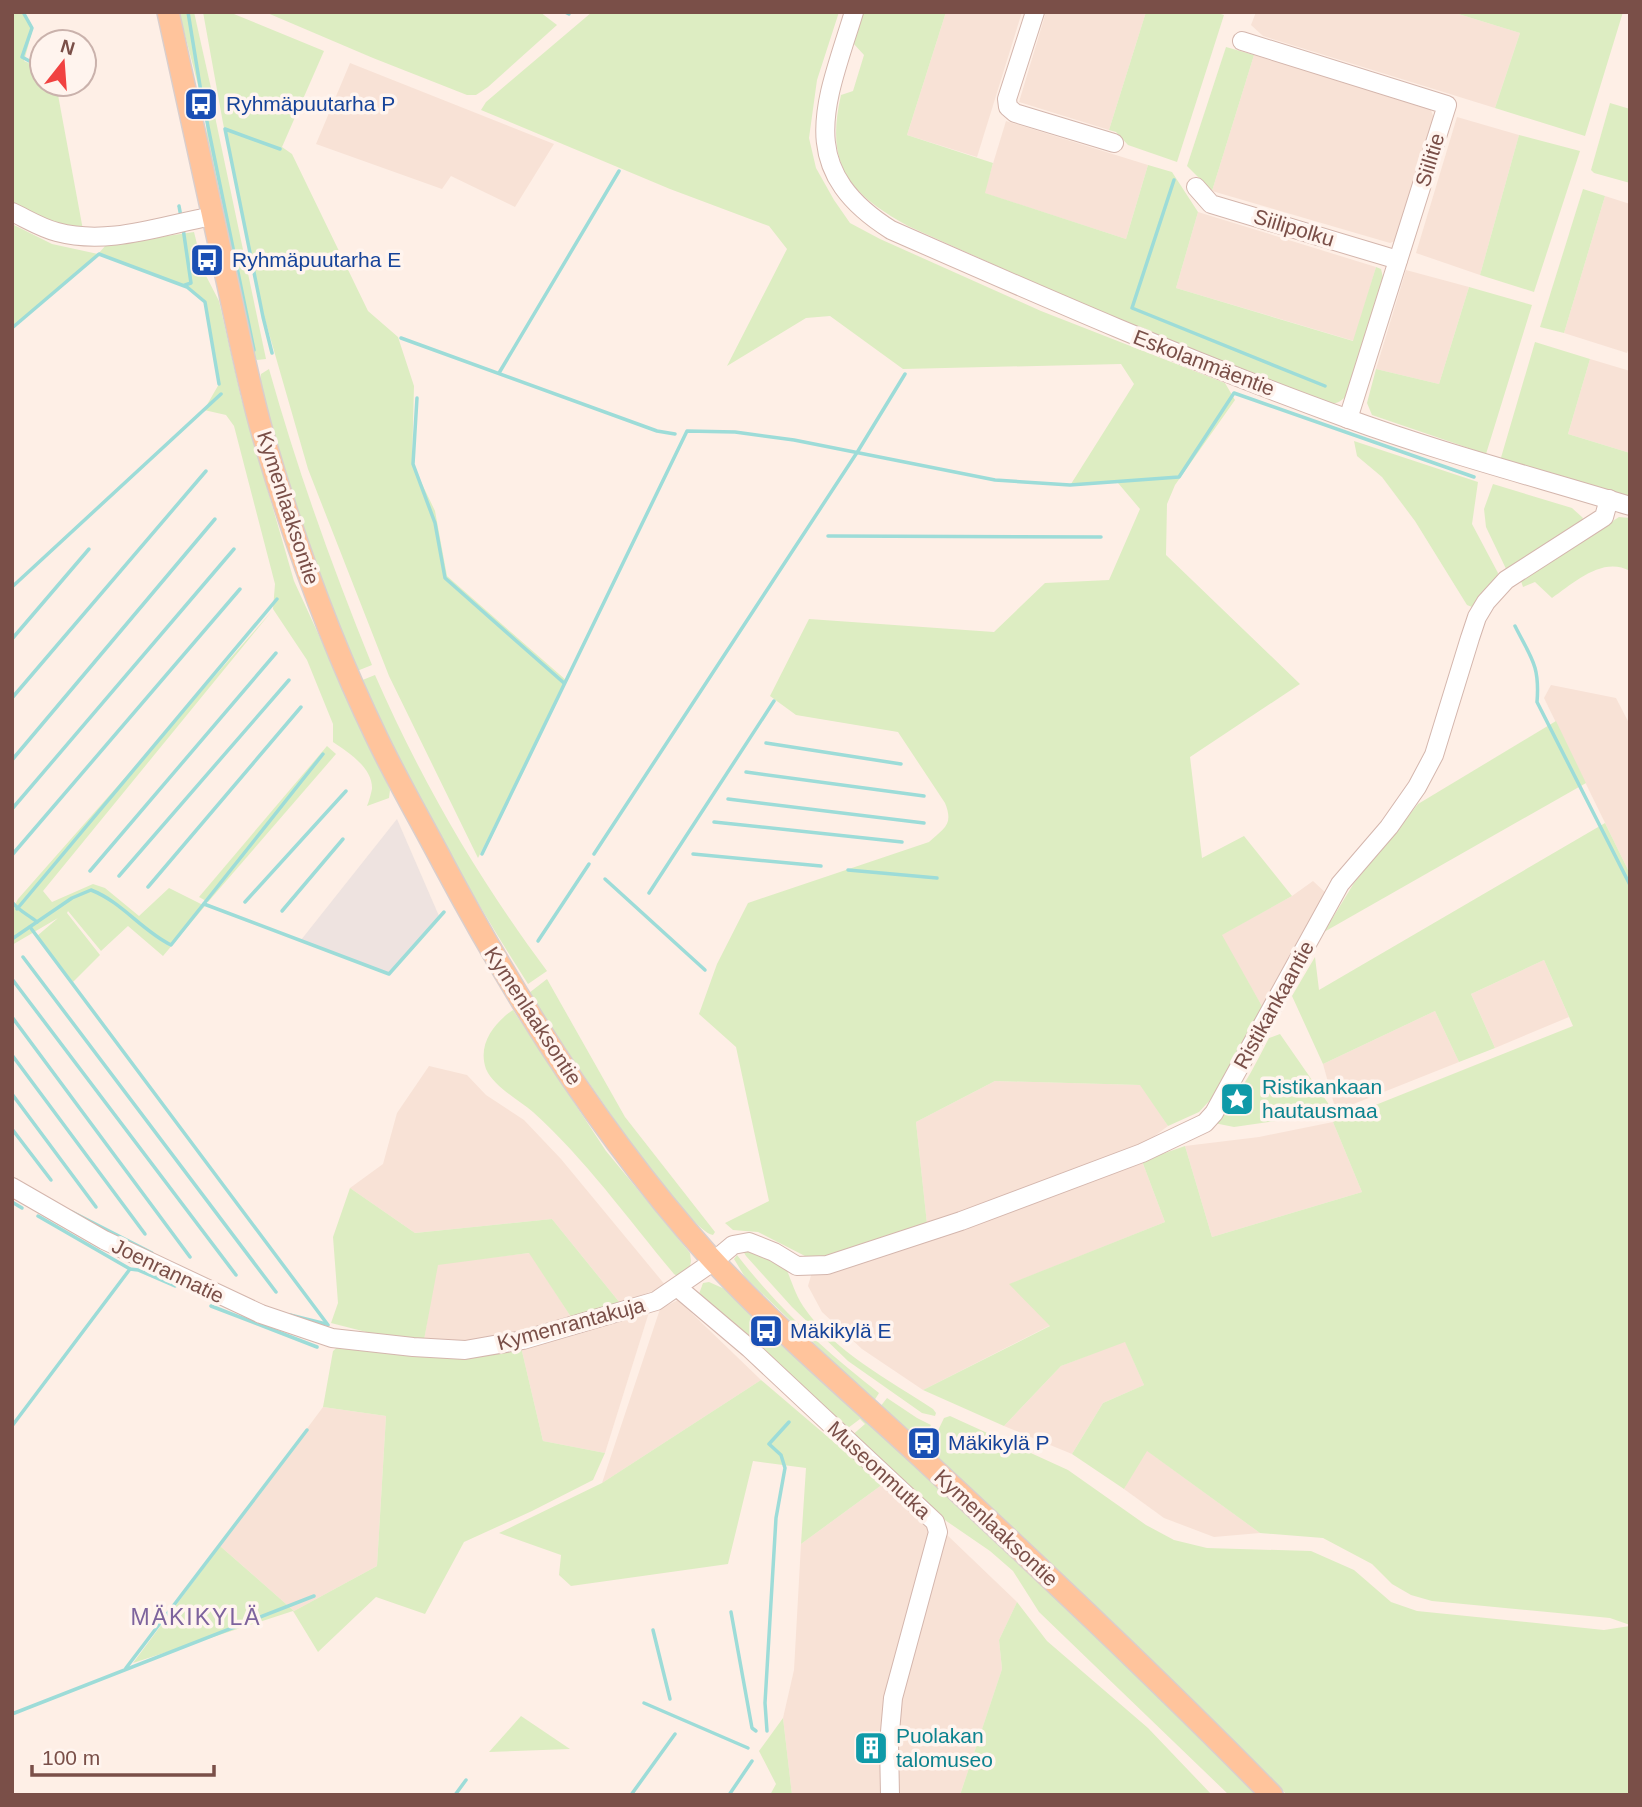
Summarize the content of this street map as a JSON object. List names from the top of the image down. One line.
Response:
{"streets":{"main road":["Kymenlaaksontie"],"street":["Siilitie","Siilipolku","Eskolanmäentie","Ristikankaantie","Joenrannatie","Kymenrantakuja","Museonmutka"]},"crossings":[["Siilitie","Siilipolku"],["Siilitie","Eskolanmäentie"],["Eskolanmäentie","Ristikankaantie"],["Kymenlaaksontie","Ristikankaantie"],["Kymenlaaksontie","Kymenrantakuja"],["Ristikankaantie","Kymenrantakuja"],["Joenrannatie","Kymenrantakuja"],["Kymenrantakuja","Museonmutka"]],"districts":["MÄKIKYLÄ"],"places":{"bus stop":["Ryhmäpuutarha P","Ryhmäpuutarha E","Mäkikylä E","Mäkikylä P"],"place":["Ristikankaan hautausmaa"],"building":["Puolakan talomuseo"]},"scale_bar":"100 m","north":"top"}
